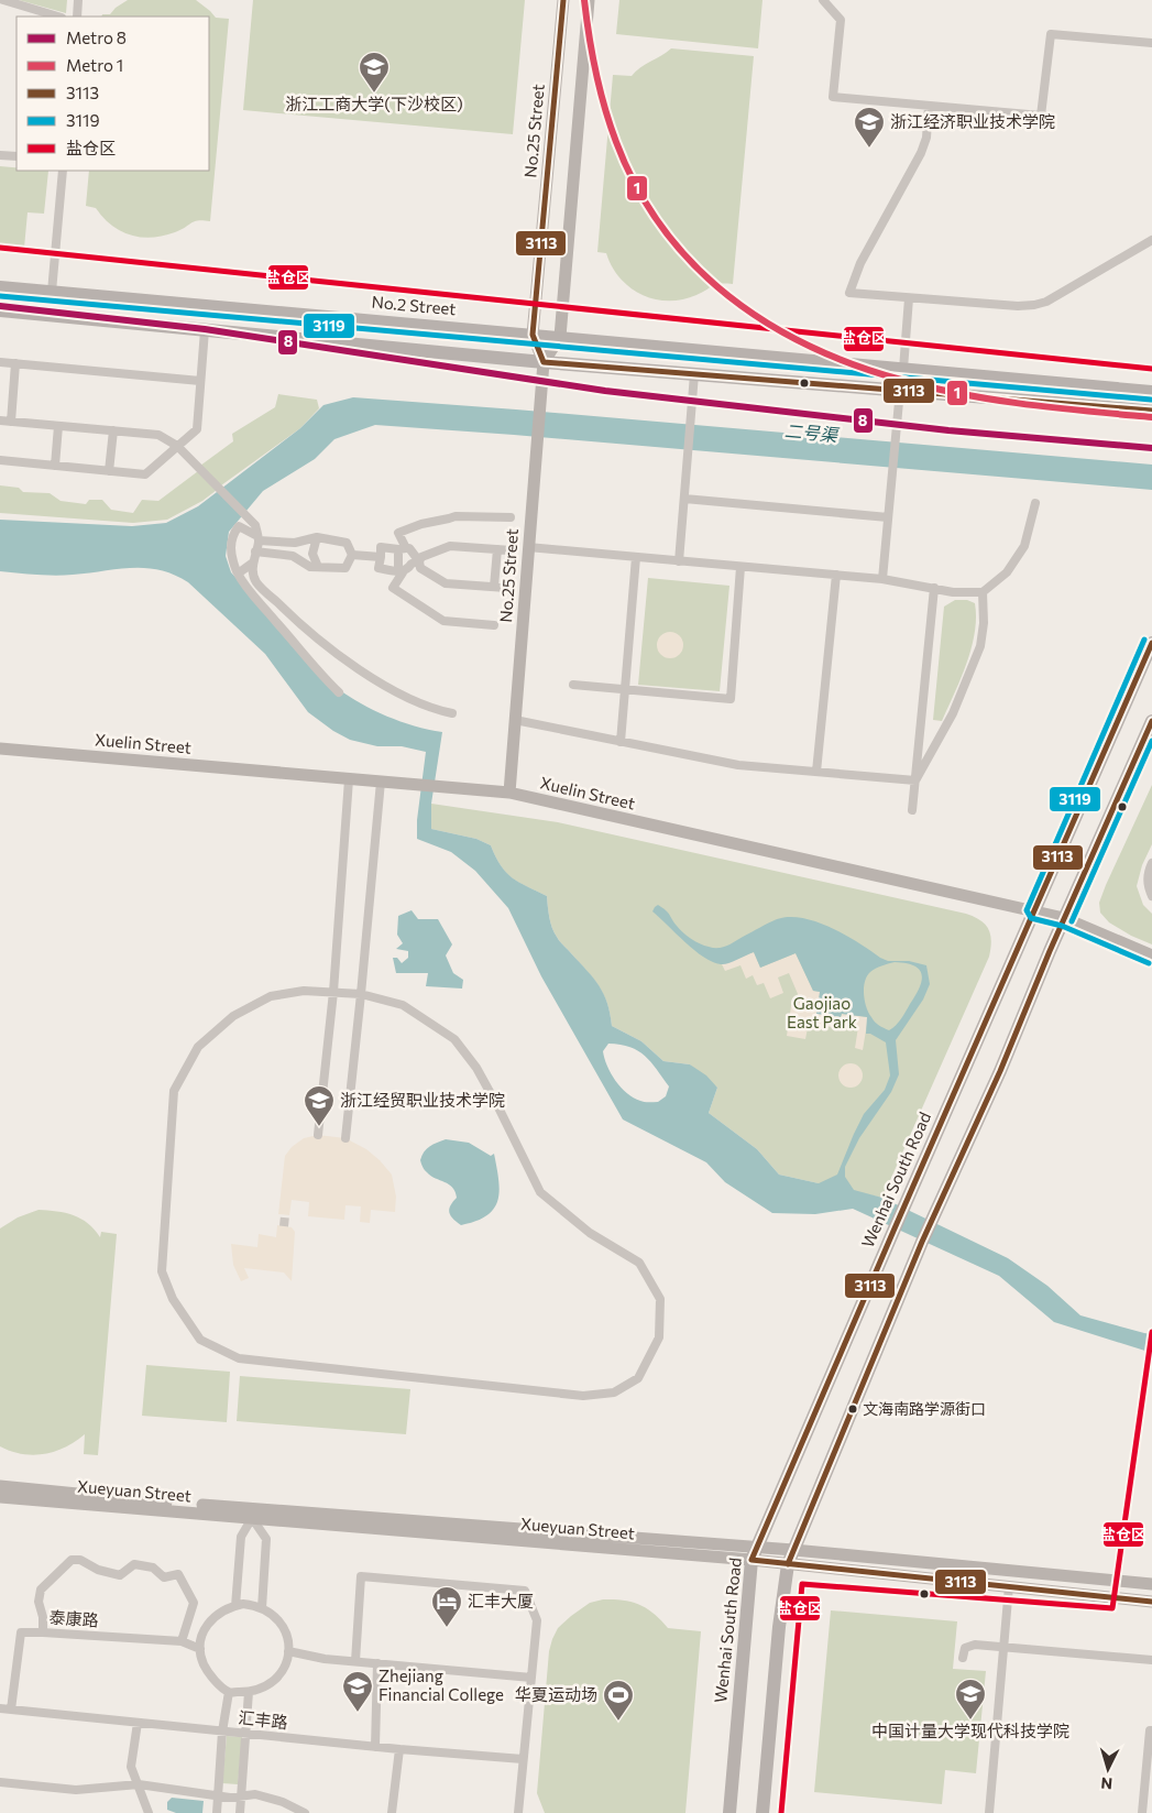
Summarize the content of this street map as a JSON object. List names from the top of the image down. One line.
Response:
{"streets":{"main road":["No.25 Street","No.2 Street","Xuelin Street","Wenhai South Road","Xueyuan Street"],"street":["泰康路","汇丰路"]},"crossings":[["No.25 Street","No.2 Street"],["No.25 Street","Xuelin Street"],["Xuelin Street","Wenhai South Road"],["Wenhai South Road","Xueyuan Street"],["泰康路","汇丰路"]],"water":["二号渠"],"parks":["Gaojiao East Park"],"places":{"school or university":["浙江工商大学(下沙校区)","浙江经济职业技术学院","浙江经贸职业技术学院","Zhejiang Financial College","中国计量大学现代科技学院"],"other":["文海南路学源街口"],"hotel":["汇丰大厦"],"sports":["华夏运动场"]},"lines":["metro line 1","transit line 3113","transit line 盐仓区","transit line 3119","metro line 8"],"legend":["Metro 8","Metro 1","3113","3119","盐仓区"],"north":"bottom"}
